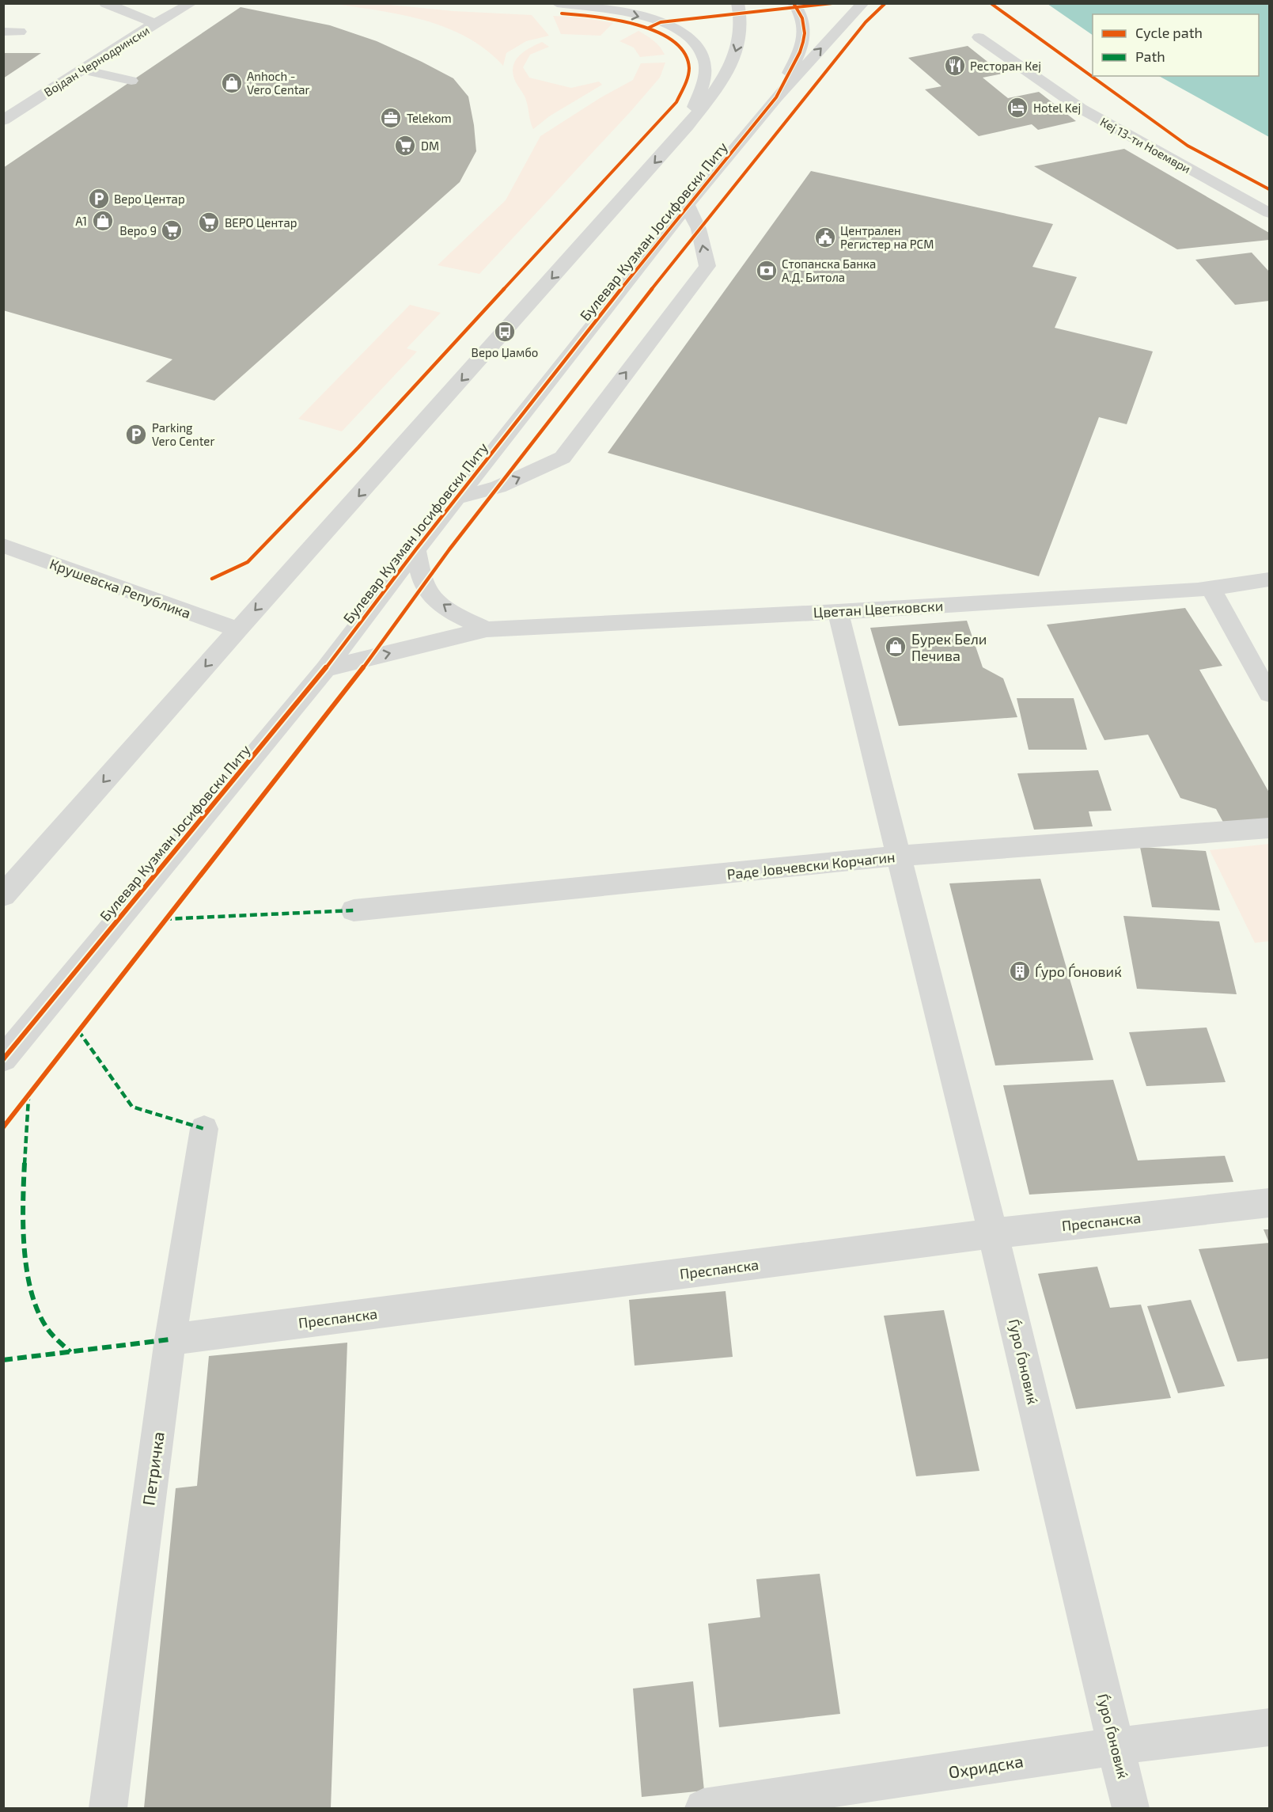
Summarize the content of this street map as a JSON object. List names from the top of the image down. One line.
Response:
{"streets":{"street":["Војдан Чернодрински","Кеј 13-ти Ноември","Булевар Кузман Јосифовски Питу","Крушевска Република","Цветан Цветковски","Раде Јовчевски Корчагин","Преспанска","Ѓуро Ѓоновиќ","Петричка","Охридска"]},"crossings":[["Булевар Кузман Јосифовски Питу","Цветан Цветковски"],["Цветан Цветковски","Ѓуро Ѓоновиќ"],["Раде Јовчевски Корчагин","Ѓуро Ѓоновиќ"],["Преспанска","Ѓуро Ѓоновиќ"],["Преспанска","Петричка"],["Ѓуро Ѓоновиќ","Охридска"]],"places":{"restaurant":["Ресторан Кej"],"shop":["Anhoch - Vero Centar","A1","Бурек Бели Печива"],"hotel":["Hotel Kej"],"office":["Telekom"],"supermarket":["DM","ВЕРО Центар","Веро 9"],"parking":["Веро Центар","Parking Vero Center"],"public building":["Централен Регистер на РСМ"],"bank":["Стопанска Банка А.Д. Битола"],"bus stop":["Веро Џамбо"],"building":["Ѓуро Ѓоновиќ"]},"legend":["Cycle path","Path"]}
